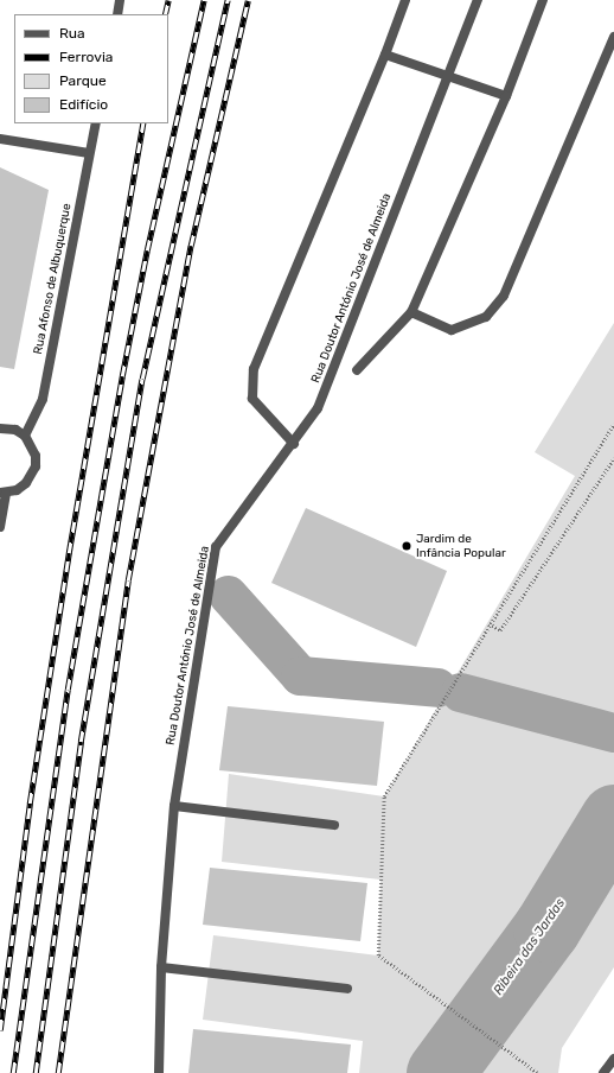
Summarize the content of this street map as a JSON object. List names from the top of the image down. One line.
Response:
{"streets":{"street":["Rua Afonso de Albuquerque","Rua Doutor António José de Almeida"]},"water":["Ribeira das Jardas"],"places":["Jardim de Infância Popular"],"legend":["Rua","Ferrovia","Parque","Edifício"]}
